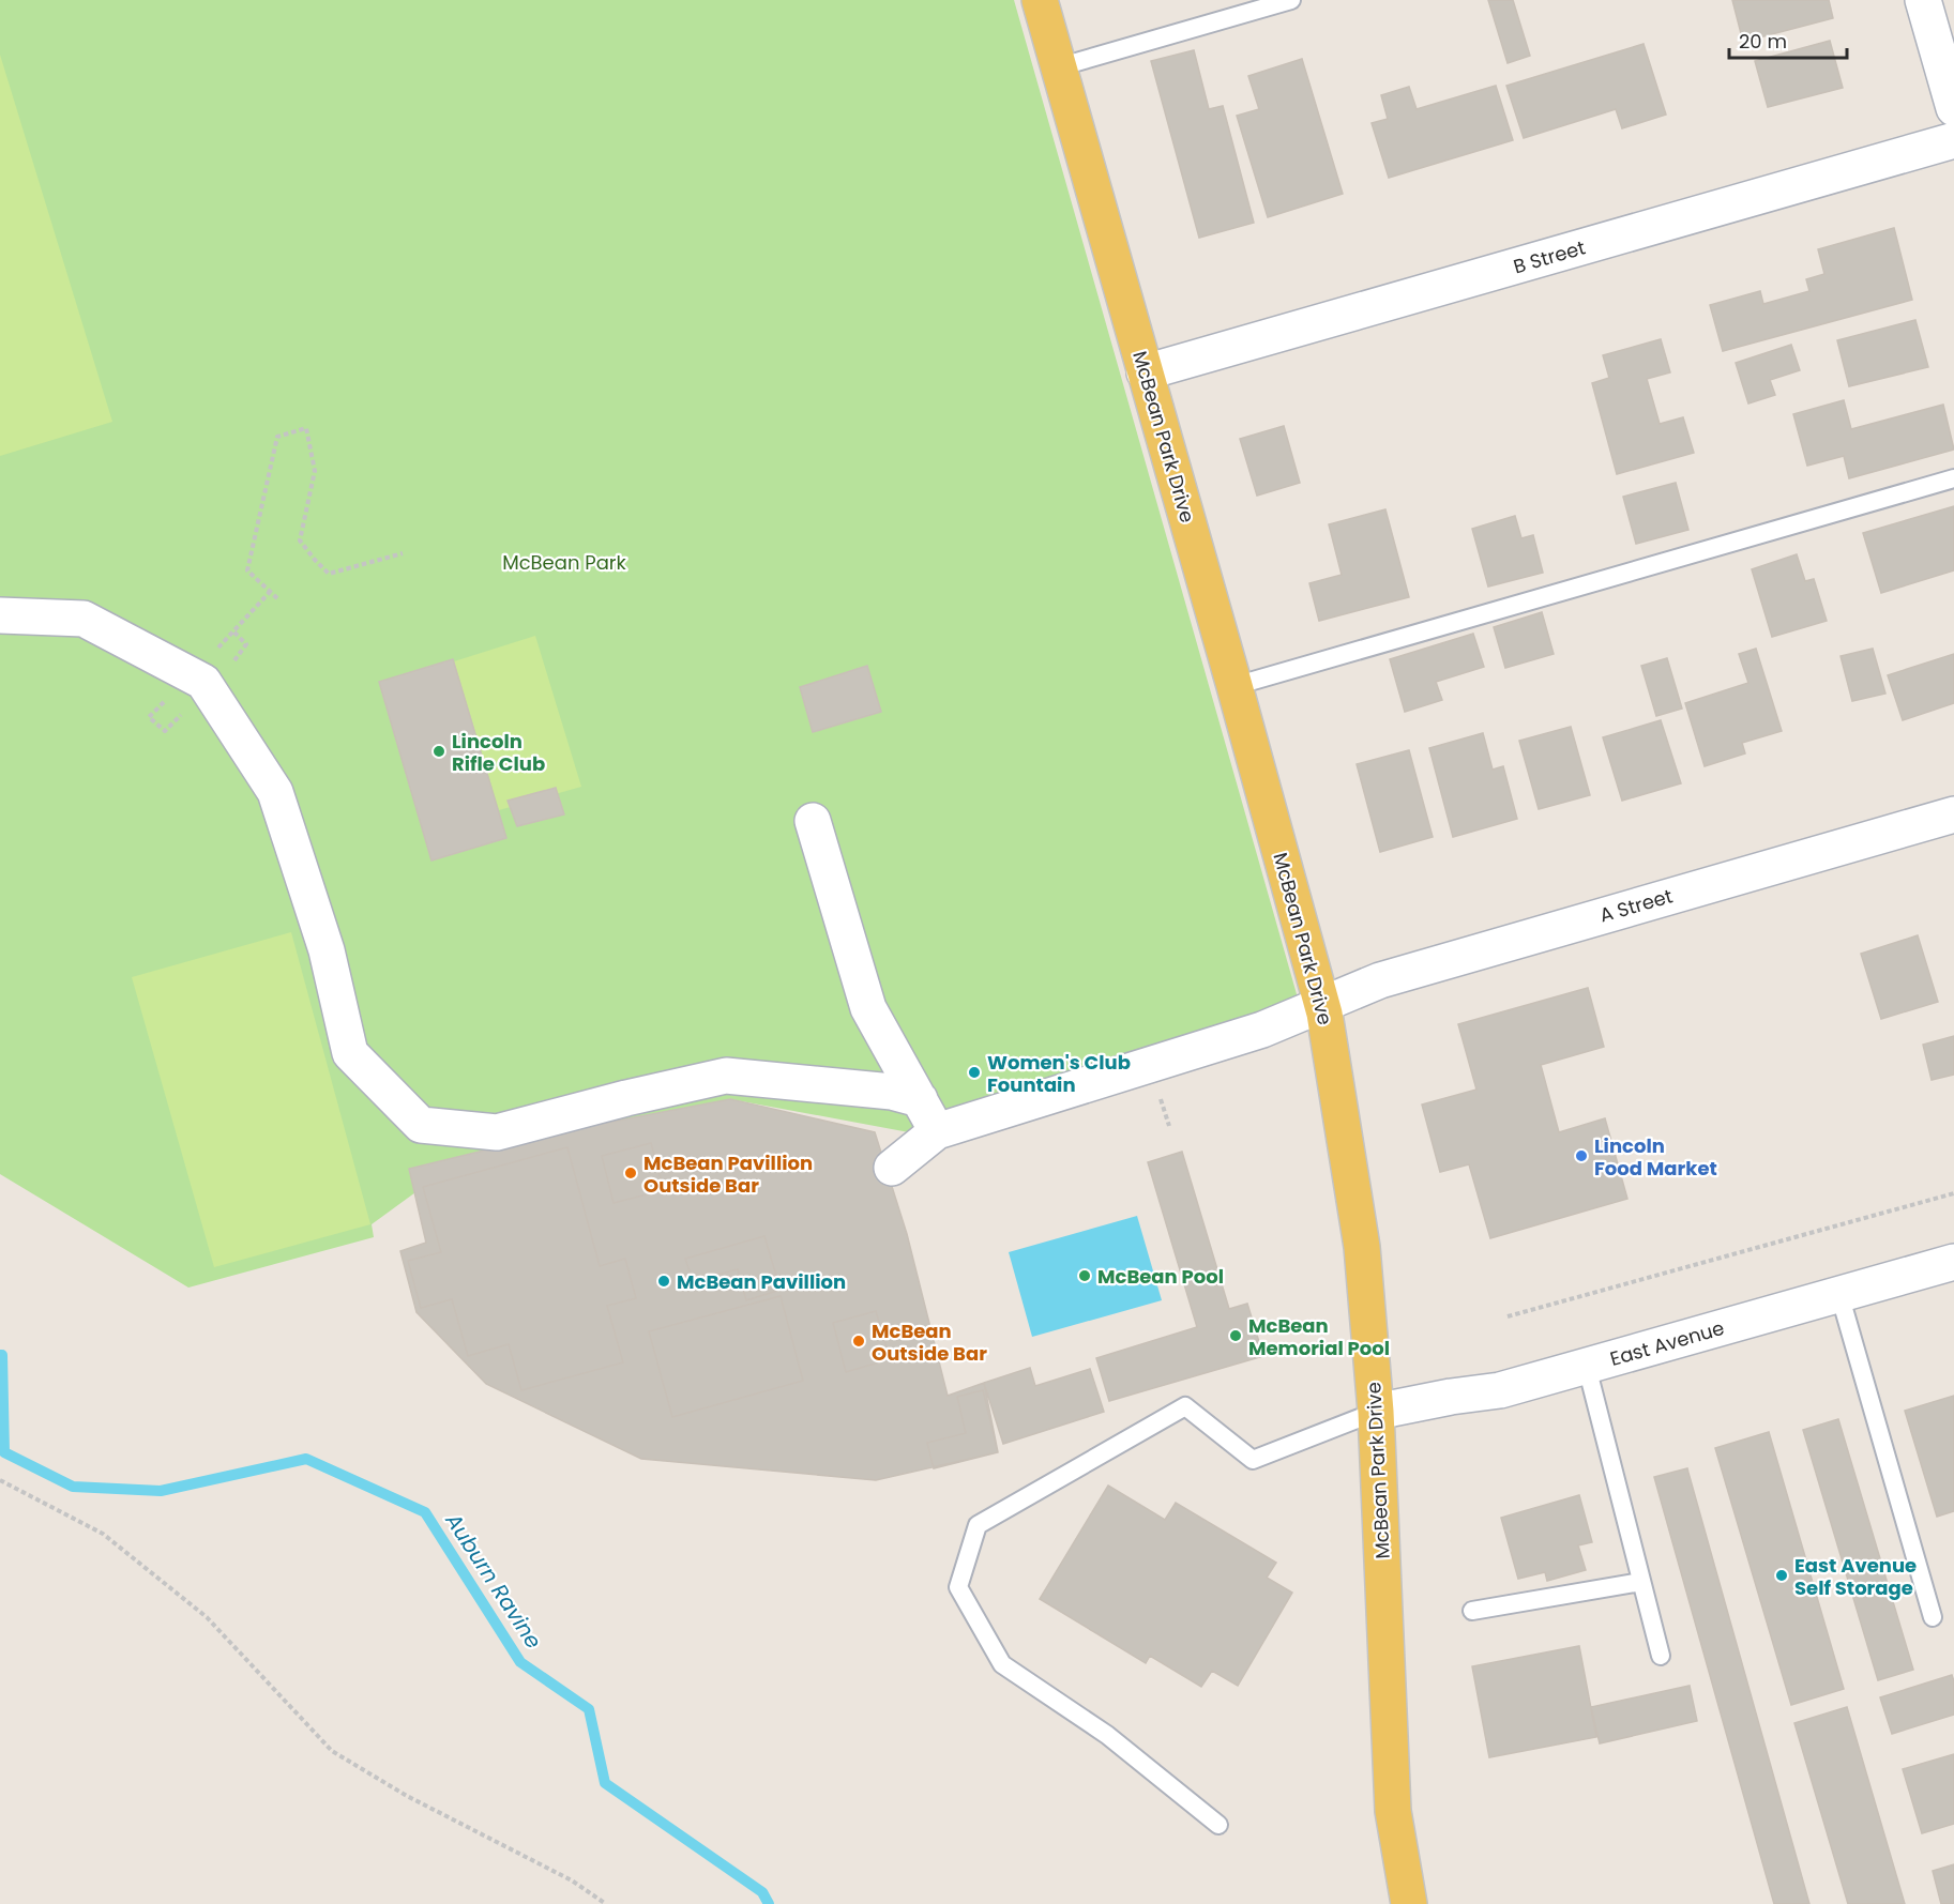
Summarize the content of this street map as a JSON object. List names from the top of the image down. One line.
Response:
{"streets":{"main road":["McBean Park Drive"],"street":["B Street","A Street","East Avenue"]},"crossings":[["B Street","McBean Park Drive"],["McBean Park Drive","A Street"],["McBean Park Drive","East Avenue"]],"water":["Auburn Ravine"],"parks":["McBean Park"],"places":["Lincoln Rifle Club","Women's Club Fountain","Lincoln Food Market","McBean Pavillion Outside Bar","McBean Pool","McBean Pavillion","McBean Memorial Pool","McBean Outside Bar","East Avenue Self Storage"],"scale_bar":"20 m"}
